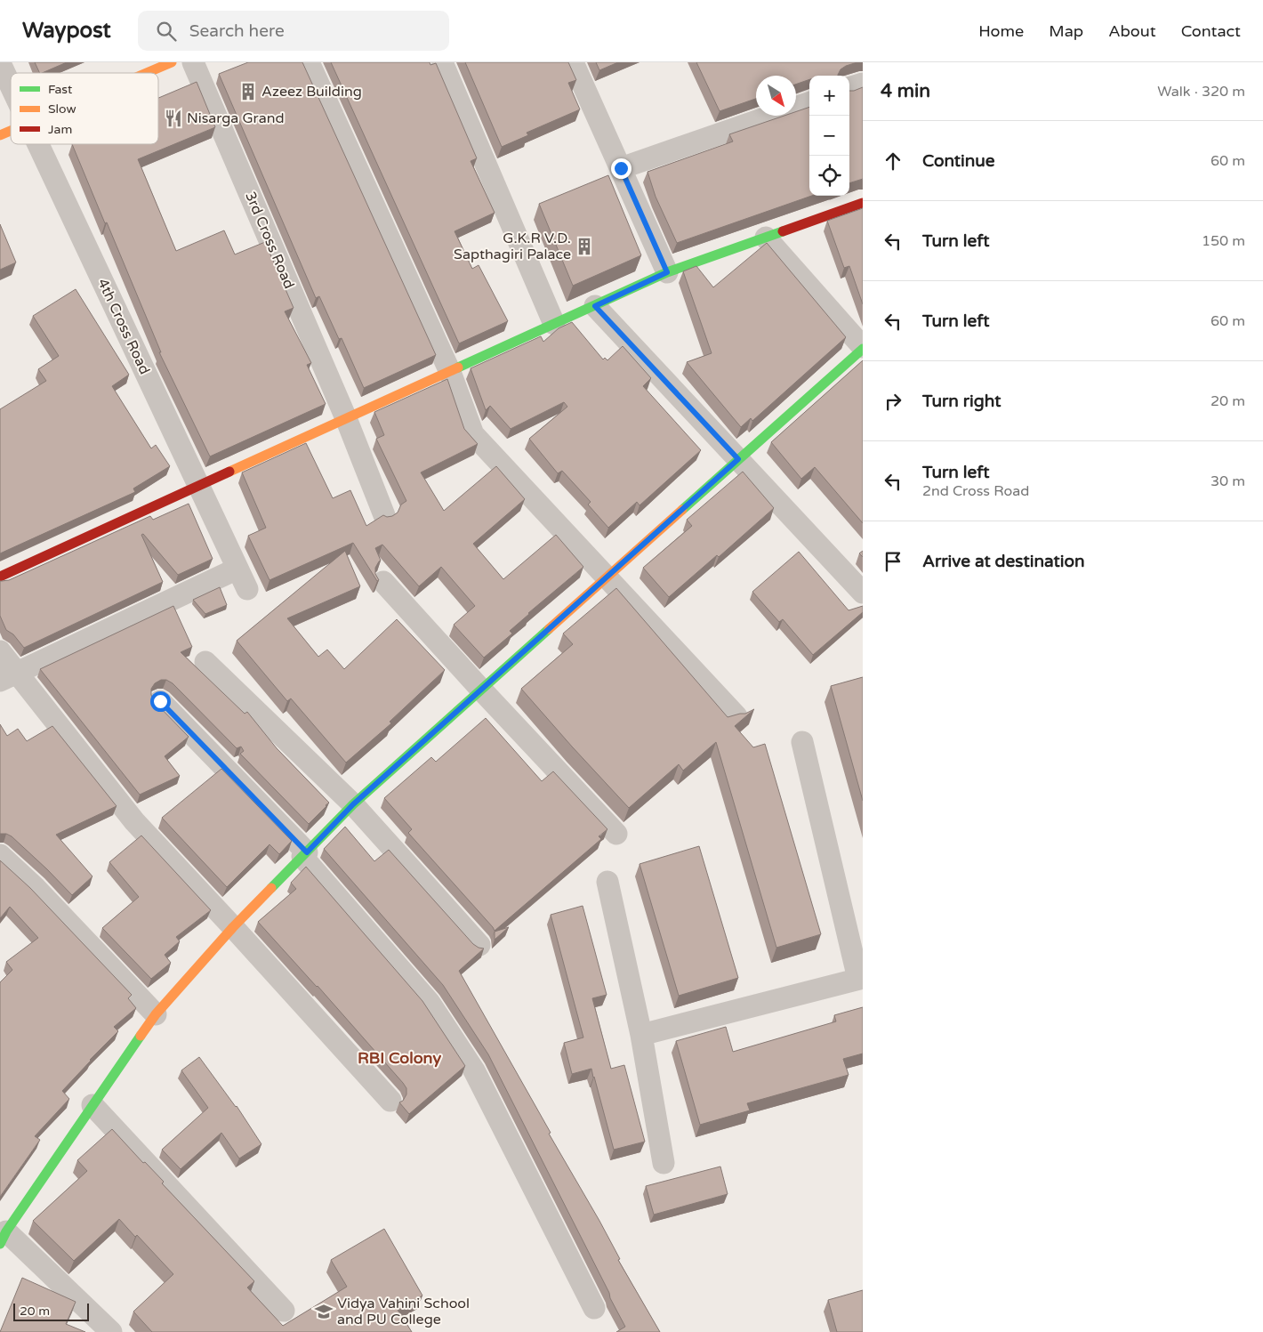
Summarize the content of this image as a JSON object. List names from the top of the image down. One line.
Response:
{"streets":{"street":["3rd Cross Road","4th Cross Road"]},"districts":["RBI Colony"],"places":{"building":["Azeez Building","G.K.R V.D. Sapthagiri Palace"],"restaurant":["Nisarga Grand"],"school or university":["Vidya Vahini School and PU College"]},"legend":["Fast","Slow","Jam"],"scale_bar":"20 m","north":"bottom right","page":{"header":"Waypost","search":"Search here","nav":["Home","Map","About","Contact"],"heading":["4 min","Walk · 320 m"],"map_buttons":["+","−"],"list":[["Continue","60 m"],["Turn left","150 m"],["Turn left","60 m"],["Turn right","20 m"],["Turn left","2nd Cross Road","30 m"],"Arrive at destination"],"scale":"20 m"}}
